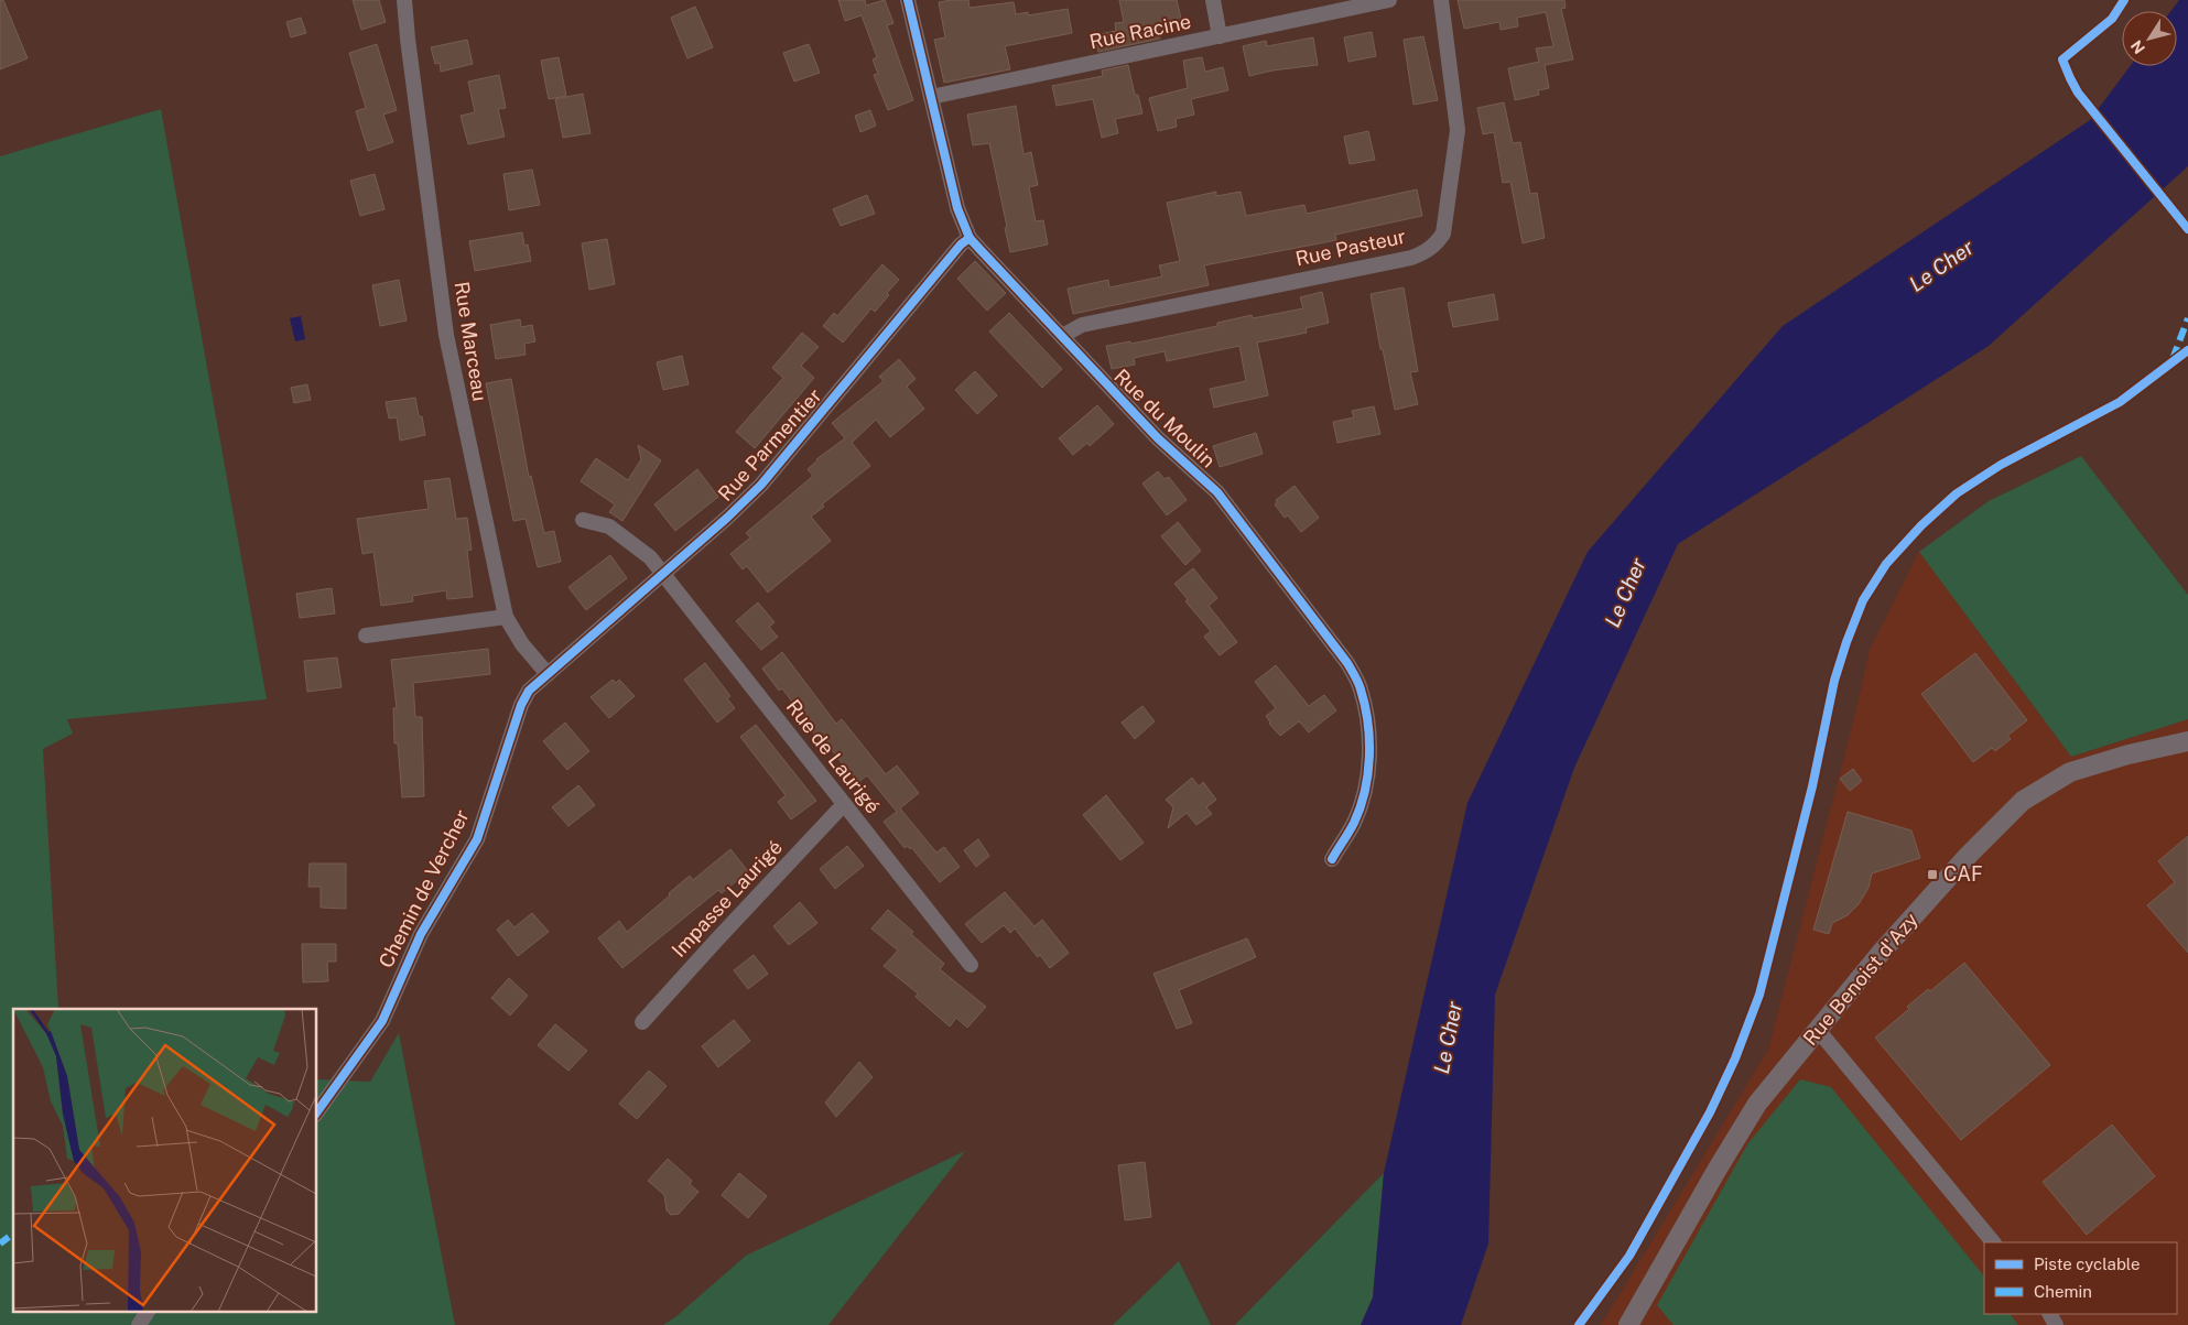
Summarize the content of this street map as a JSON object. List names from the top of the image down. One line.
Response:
{"streets":{"street":["Rue Racine","Rue Pasteur","Rue Marceau","Rue du Moulin","Rue Parmentier","Rue de Laurigé","Chemin de Vercher","Impasse Laurigé","Rue Benoist d'Azy"]},"crossings":[["Rue Racine","Rue du Moulin"],["Rue Pasteur","Rue du Moulin"],["Rue Marceau","Rue Parmentier"],["Rue Marceau","Chemin de Vercher"],["Rue du Moulin","Rue Parmentier"],["Rue Parmentier","Rue de Laurigé"],["Rue Parmentier","Chemin de Vercher"],["Rue de Laurigé","Impasse Laurigé"]],"water":["Le Cher"],"places":{"transit":["CAF"]},"legend":["Piste cyclable","Chemin"],"north":"bottom left"}
